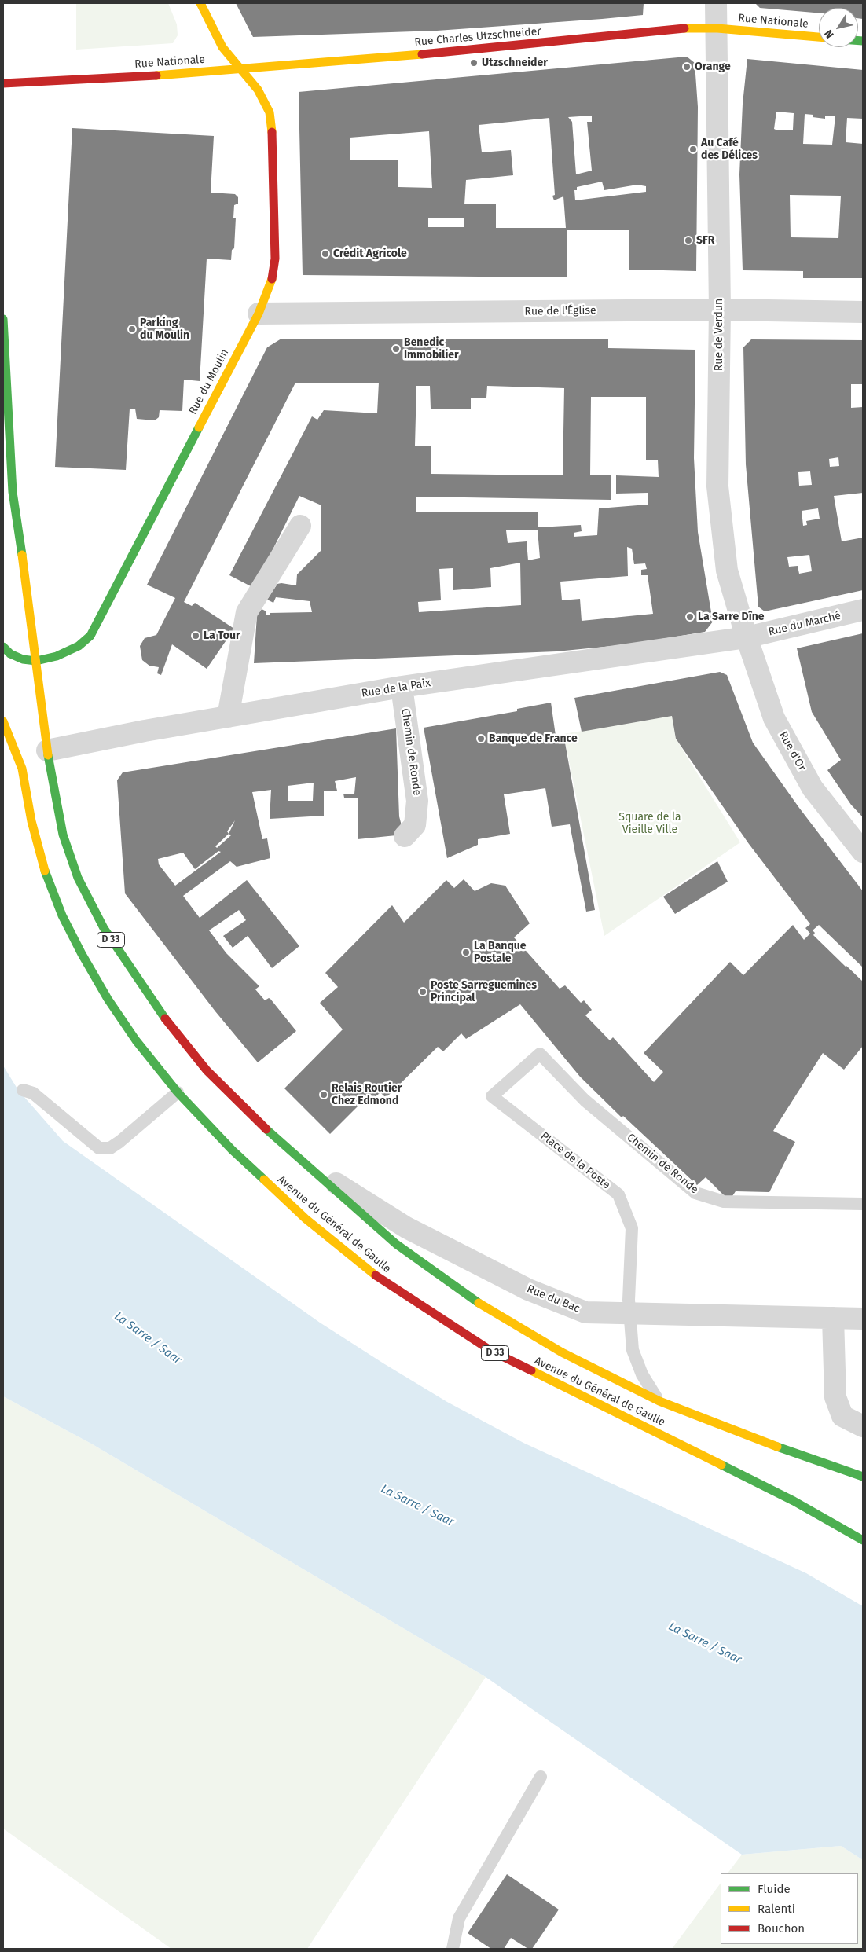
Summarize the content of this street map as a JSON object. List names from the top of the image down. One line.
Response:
{"streets":{"main road":["Rue Nationale","Rue Charles Utzschneider","Rue du Moulin","D 33","Avenue du Général de Gaulle"],"street":["Rue de l'Église","Rue de Verdun","Rue du Marché","Rue de la Paix","Rue d'Or","Chemin de Ronde","Rue du Bac"],"lane":["Place de la Poste"]},"crossings":[["Rue Nationale","Rue Charles Utzschneider"],["Rue Nationale","Rue de Verdun"],["Rue Nationale","Rue du Moulin"],["Rue Charles Utzschneider","Rue de Verdun"],["Rue Charles Utzschneider","Rue du Moulin"],["Rue de l'Église","Rue de Verdun"],["Rue de l'Église","Rue du Moulin"],["Rue de Verdun","Rue du Marché"],["Rue de Verdun","Rue de la Paix"],["Rue de Verdun","Rue d'Or"],["Rue du Moulin","D 33"],["Rue du Moulin","Avenue du Général de Gaulle"],["Rue du Marché","Rue de la Paix"],["Rue du Marché","Rue d'Or"],["Rue de la Paix","Rue d'Or"],["Rue de la Paix","Chemin de Ronde"],["Rue de la Paix","Avenue du Général de Gaulle"],["Chemin de Ronde","Place de la Poste"],["D 33","Avenue du Général de Gaulle"],["Place de la Poste","Avenue du Général de Gaulle"],["Place de la Poste","Rue du Bac"],["Avenue du Général de Gaulle","Rue du Bac"]],"water":["La Sarre / Saar"],"parks":["Square de la Vieille Ville"],"places":["Utzschneider","Orange","Au Café des Délices","SFR","Crédit Agricole","Parking du Moulin","Benedic Immobilier","La Sarre Dîne","La Tour","Banque de France","La Banque Postale","Poste Sarreguemines Principal","Relais Routier Chez Edmond"],"legend":["Fluide","Ralenti","Bouchon"],"north":"bottom left"}
